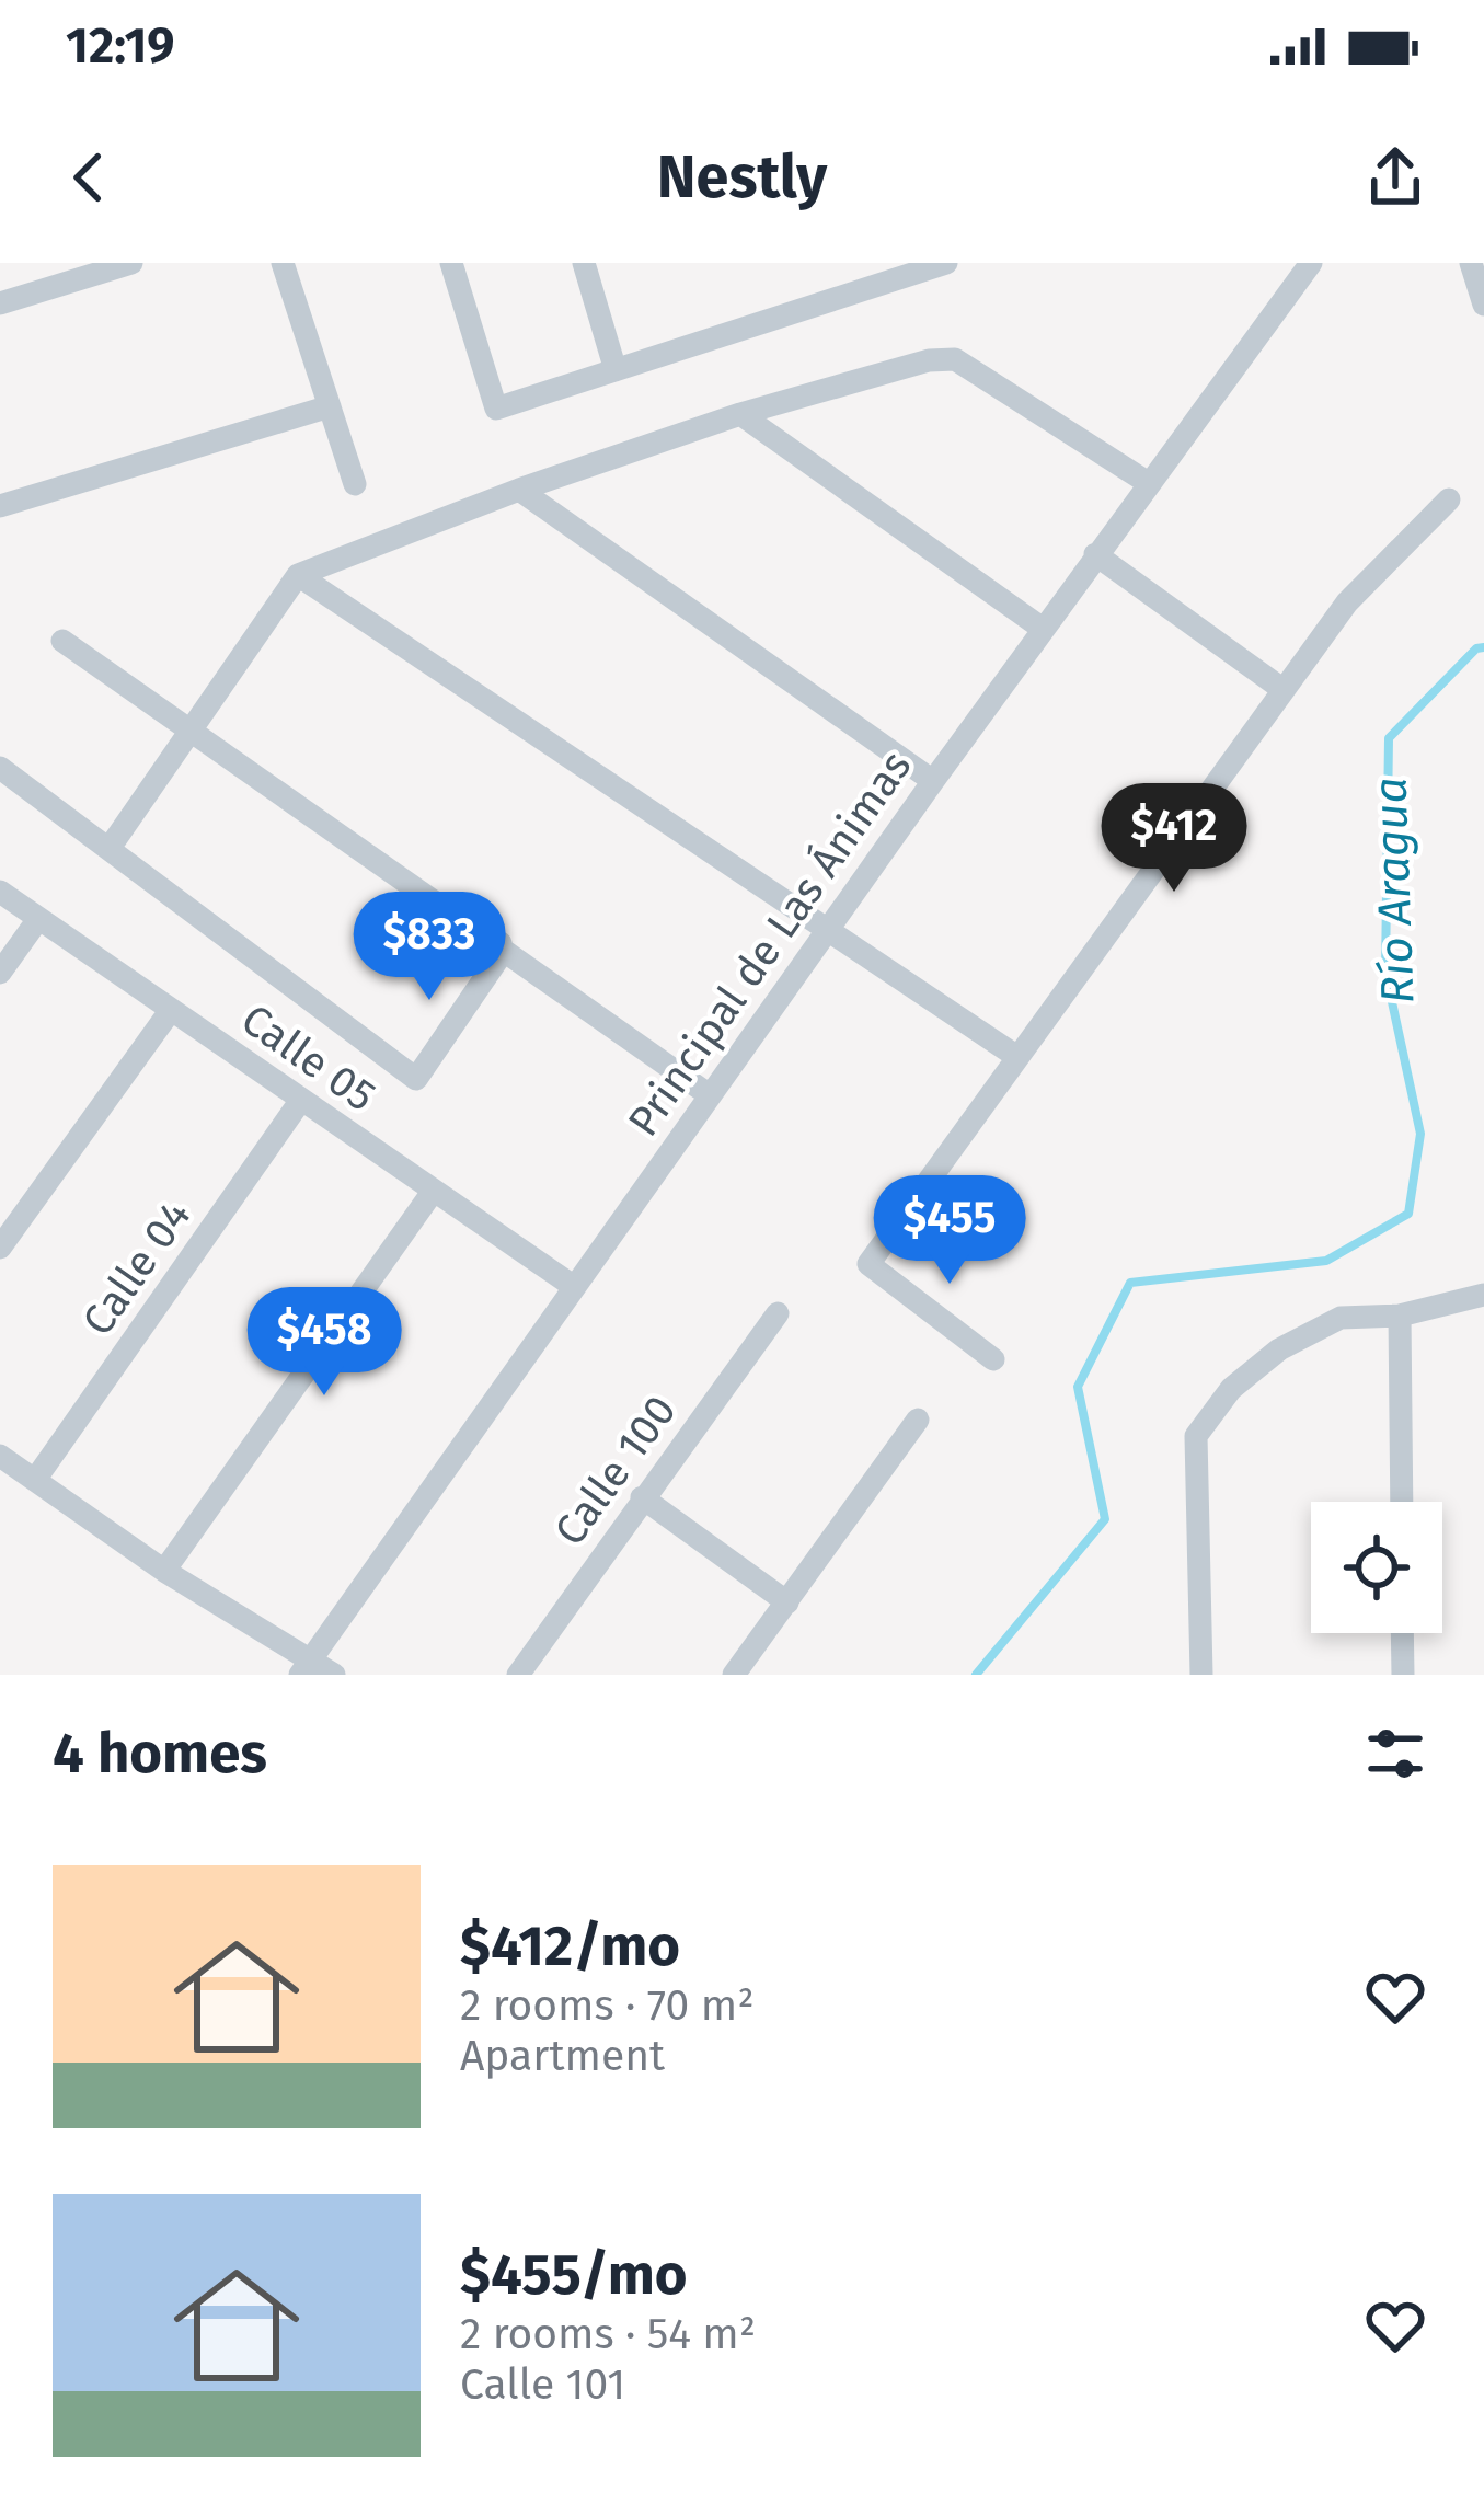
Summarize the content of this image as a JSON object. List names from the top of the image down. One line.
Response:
{"streets":{"street":["Principal de Las Ánimas","Calle 05","Calle 04","Calle 100"]},"crossings":[["Principal de Las Ánimas","Calle 05"],["Calle 05","Calle 04"]],"water":["Río Aragua"],"page":{"status":"12:19","header":"Nestly","price":["$412","$833","$455","$458"],"heading":"4 homes","list":[{"name":"$412/mo","note":"2 rooms · 70 m² · Apartment"},{"name":"$455/mo","note":"2 rooms · 54 m² · Calle 101"}]}}
